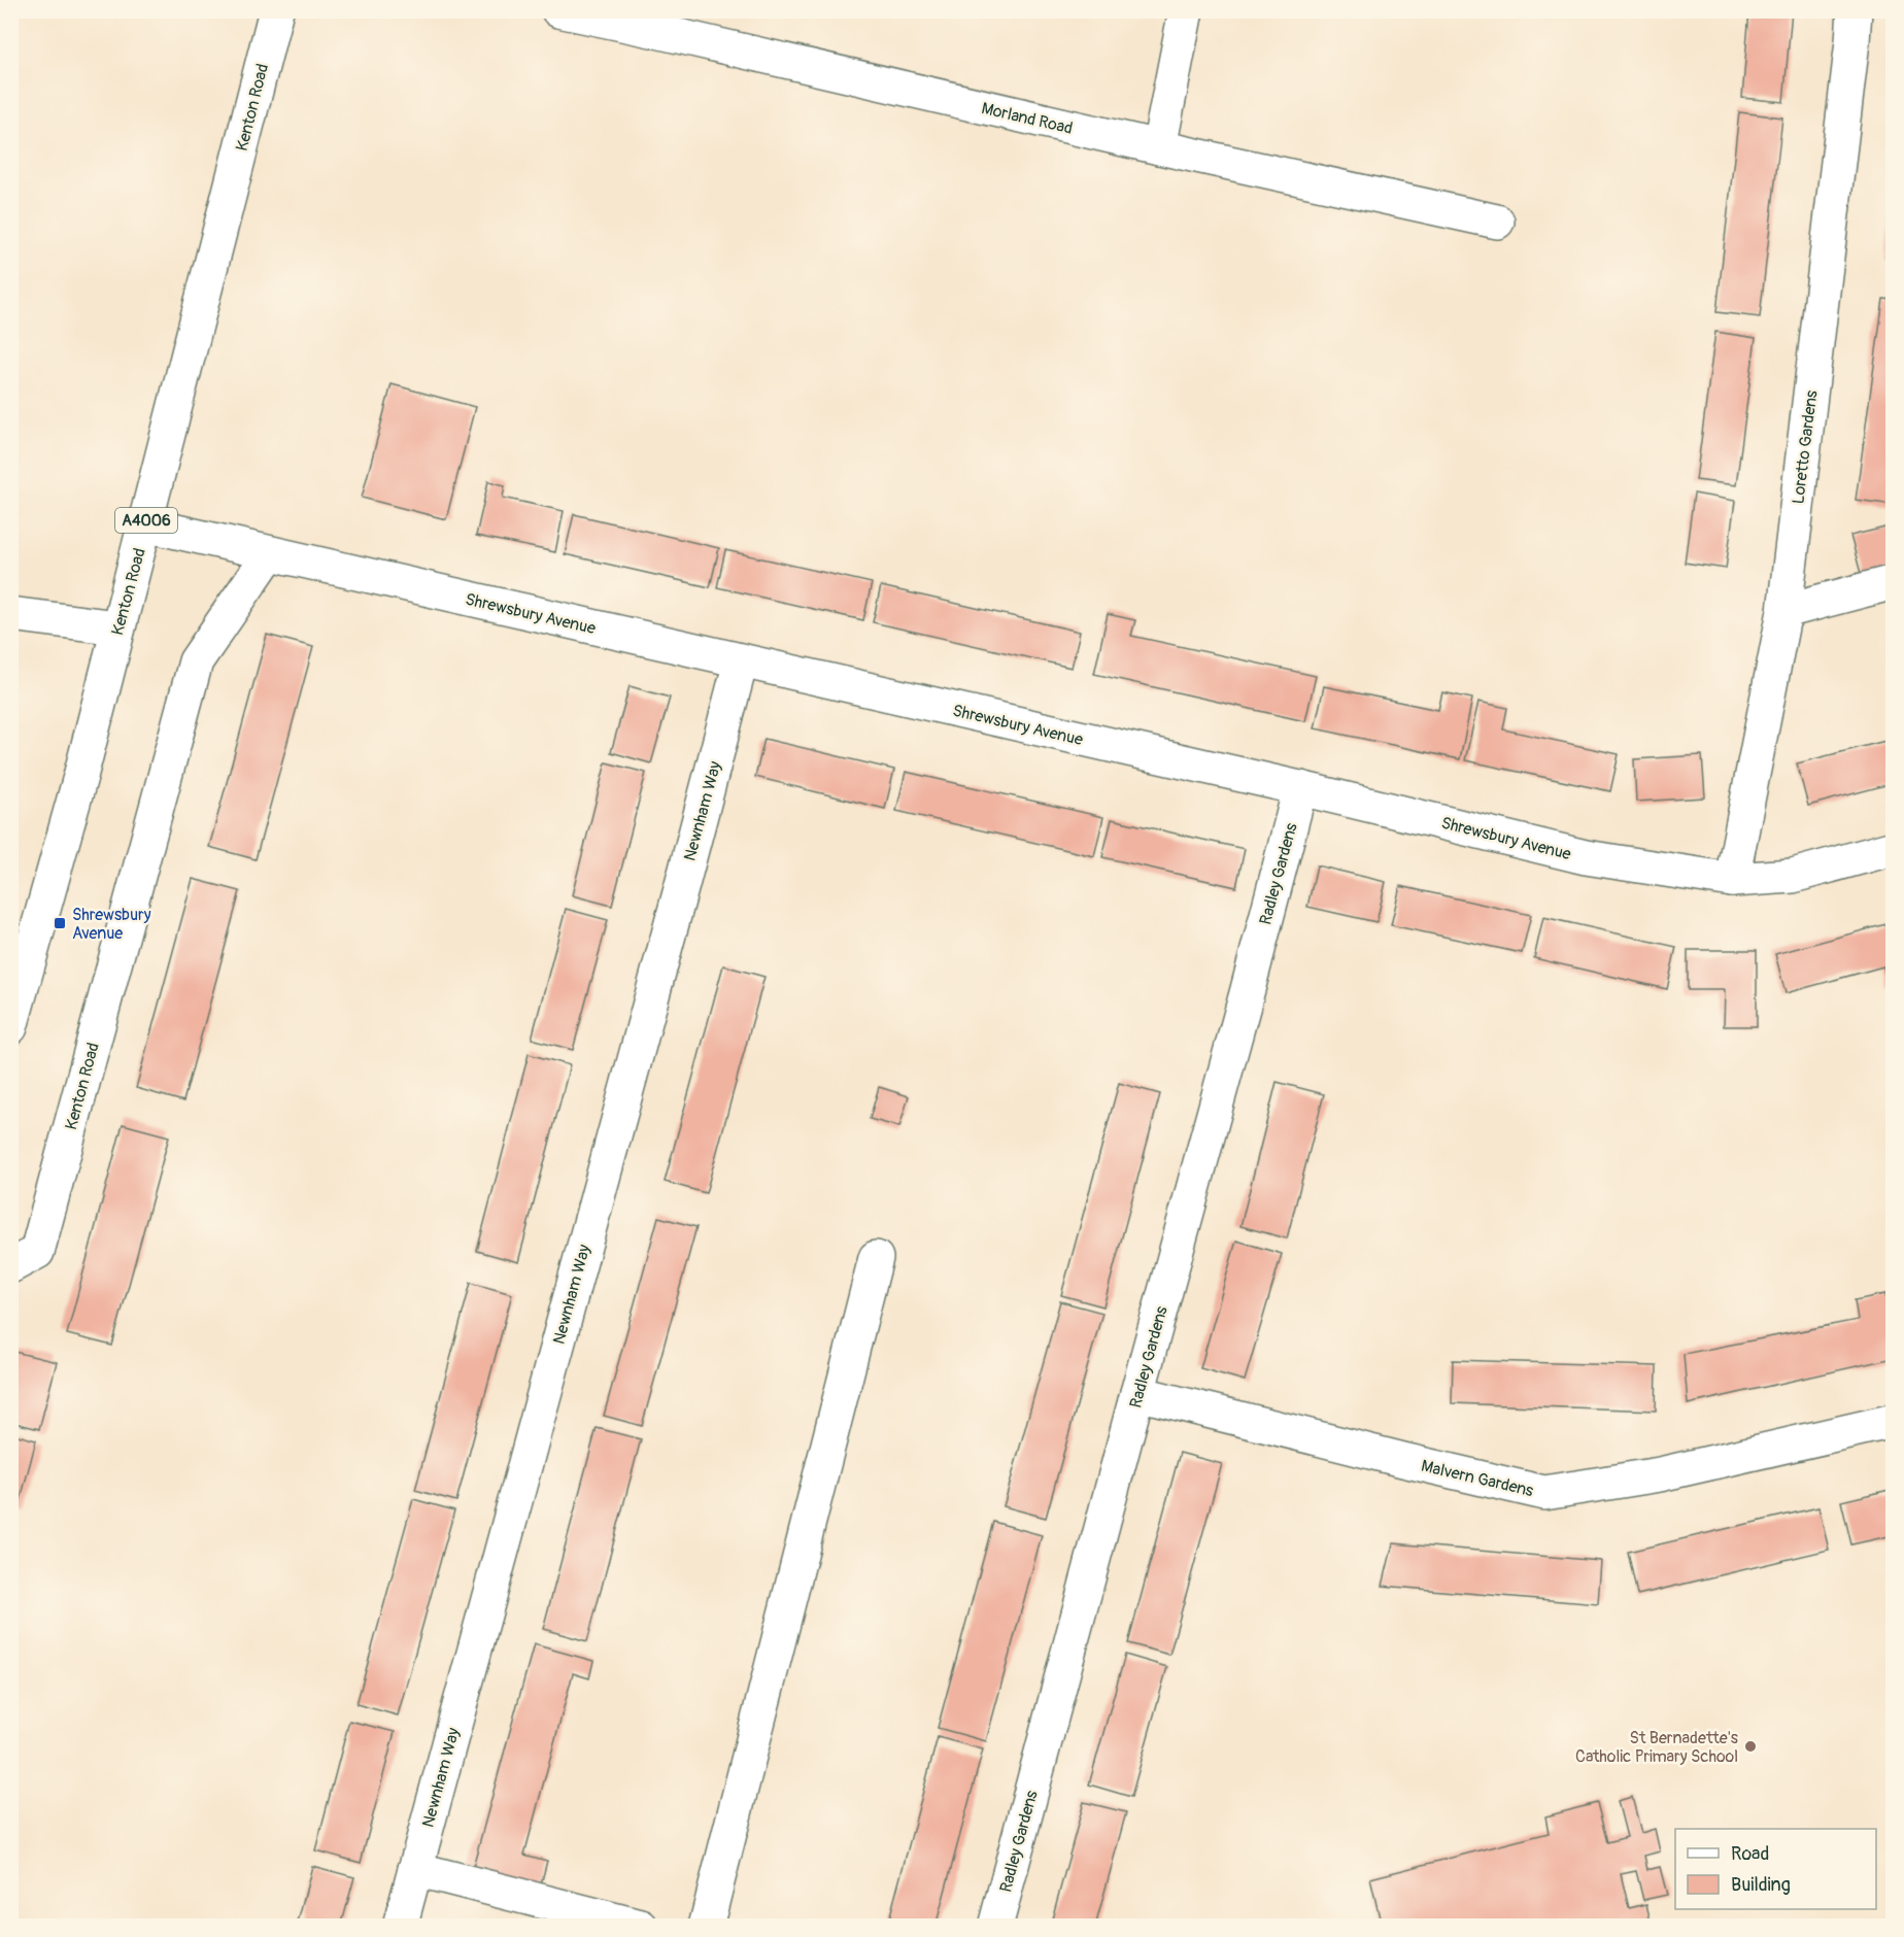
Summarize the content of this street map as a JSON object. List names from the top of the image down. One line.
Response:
{"streets":{"street":["Kenton Road","Morland Road","Loretto Gardens","A4006","Shrewsbury Avenue","Newnham Way","Radley Gardens","Malvern Gardens"]},"crossings":[["Kenton Road","Shrewsbury Avenue"],["Loretto Gardens","Shrewsbury Avenue"],["Shrewsbury Avenue","Newnham Way"],["Shrewsbury Avenue","Radley Gardens"],["Radley Gardens","Malvern Gardens"]],"places":{"transit":["Shrewsbury Avenue"],"other":["St Bernadette's Catholic Primary School"]},"legend":["Road","Building"]}
